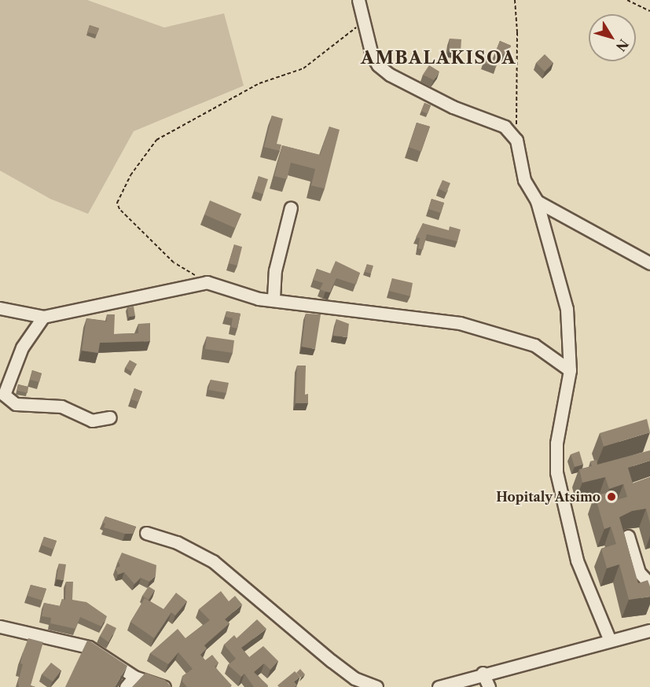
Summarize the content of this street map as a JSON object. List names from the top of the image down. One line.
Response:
{"districts":["AMBALAKISOA"],"places":["Hopitaly Atsimo"],"north":"bottom right"}
